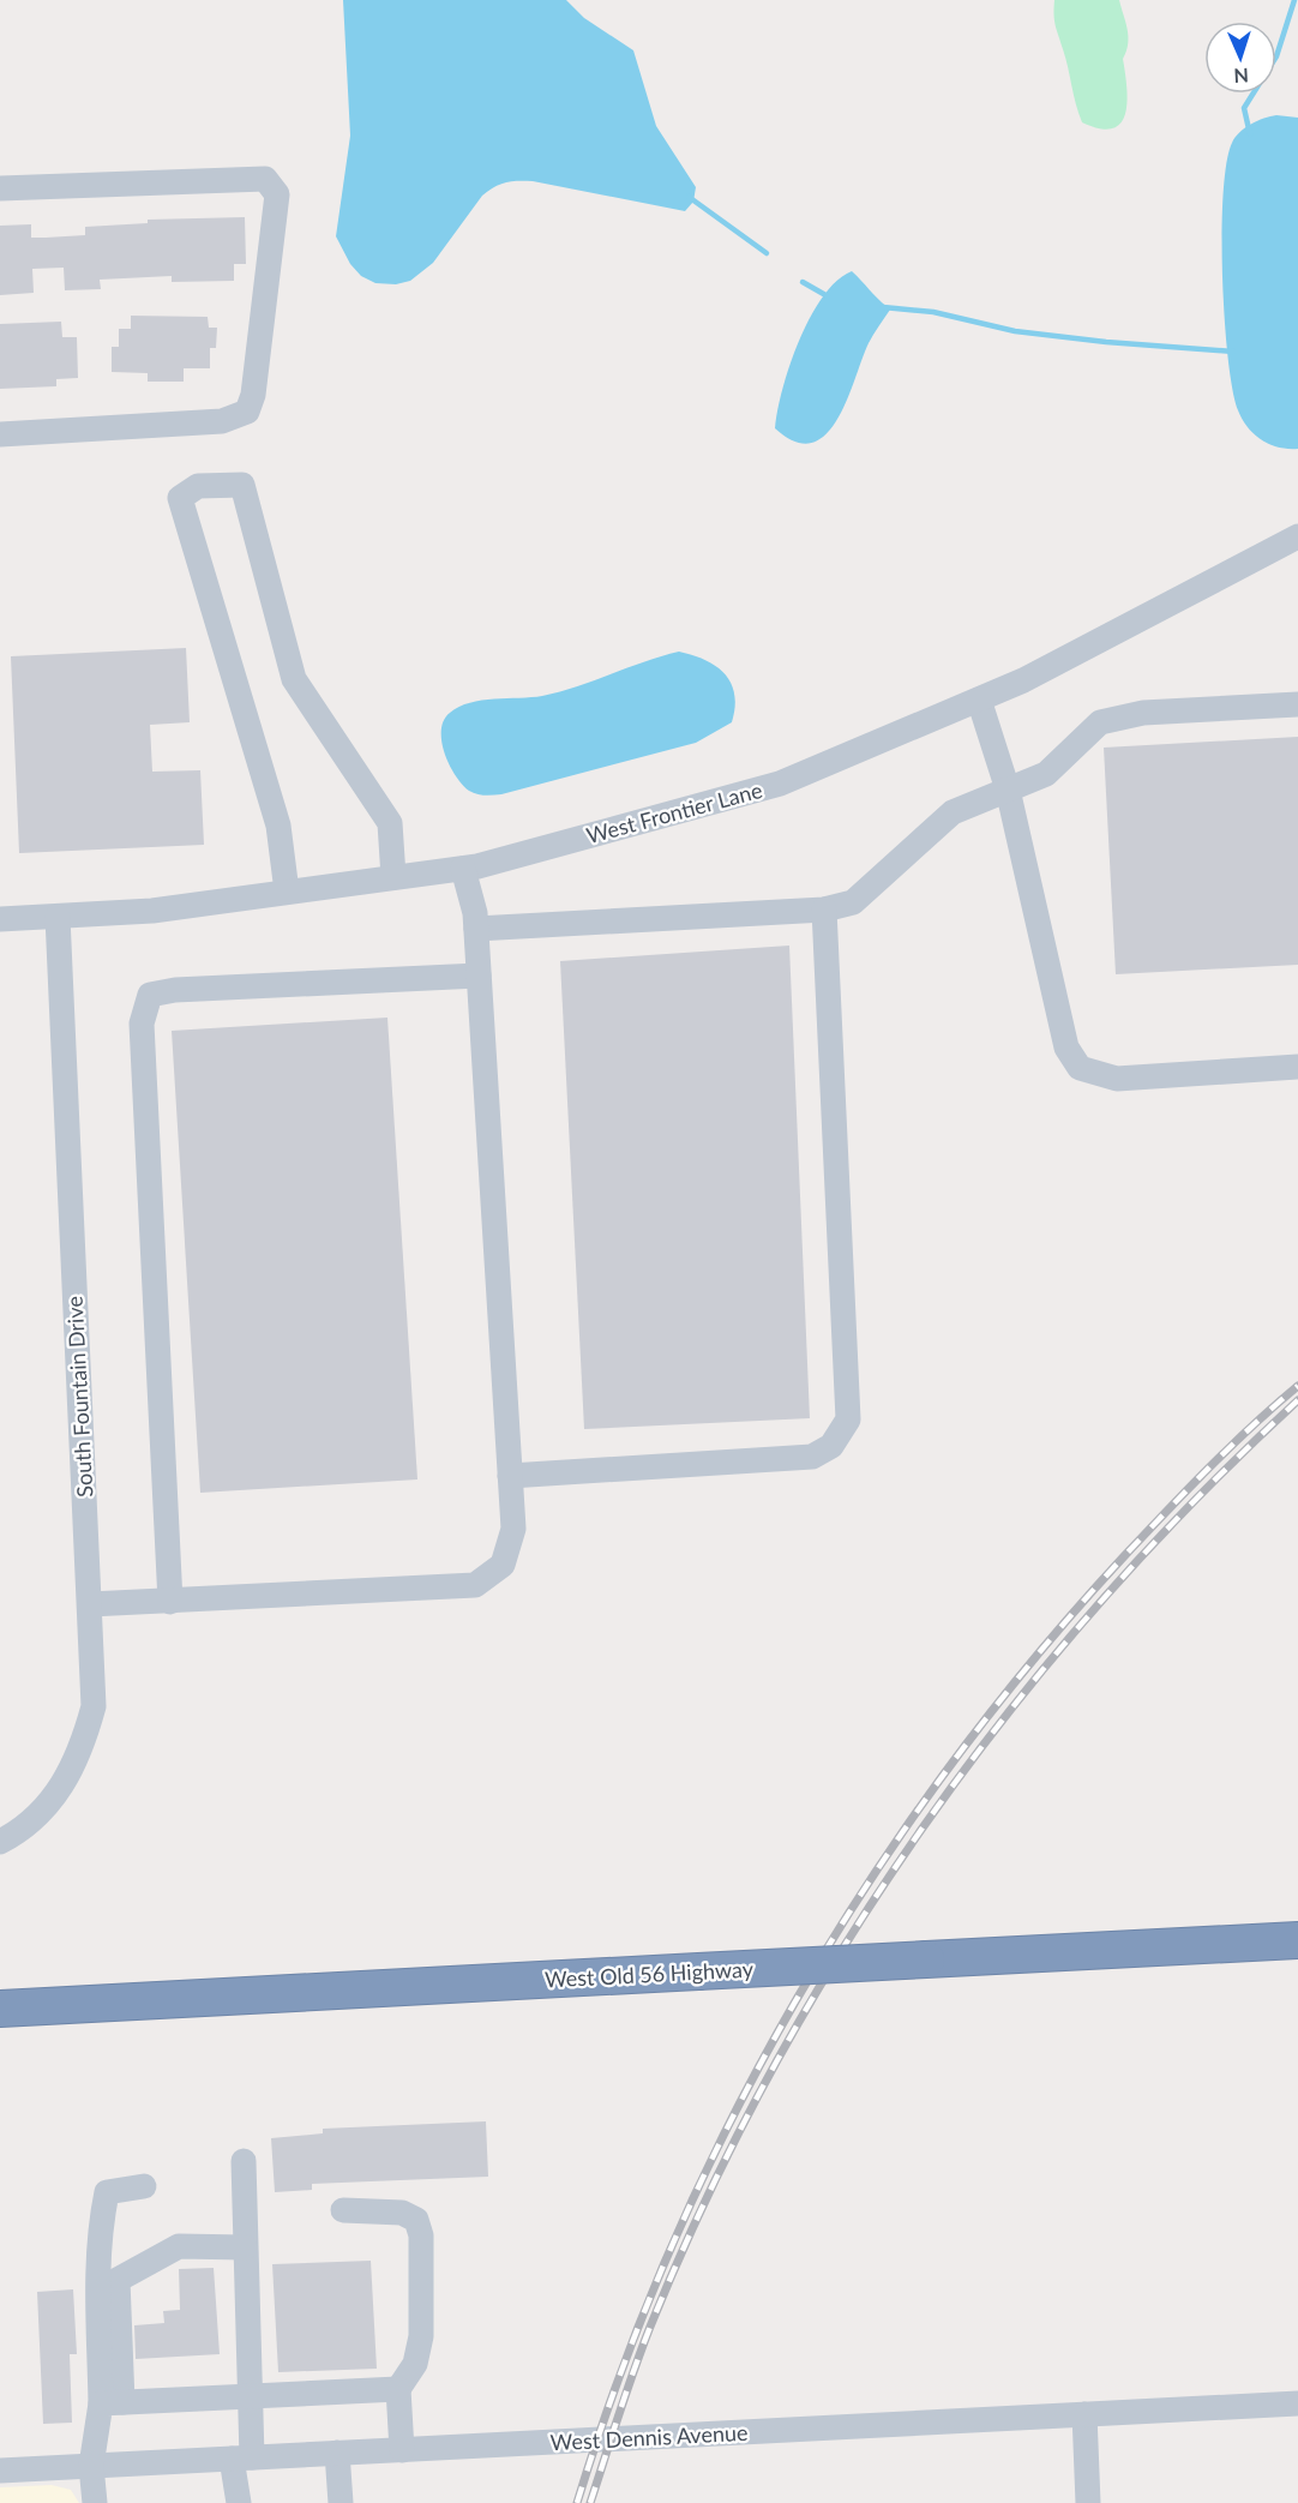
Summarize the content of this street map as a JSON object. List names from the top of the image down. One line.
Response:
{"streets":{"highway":["West Old 56 Highway"],"street":["West Frontier Lane","South Fountain Drive","West Dennis Avenue"]},"crossings":[["West Frontier Lane","South Fountain Drive"]],"north":"bottom"}
